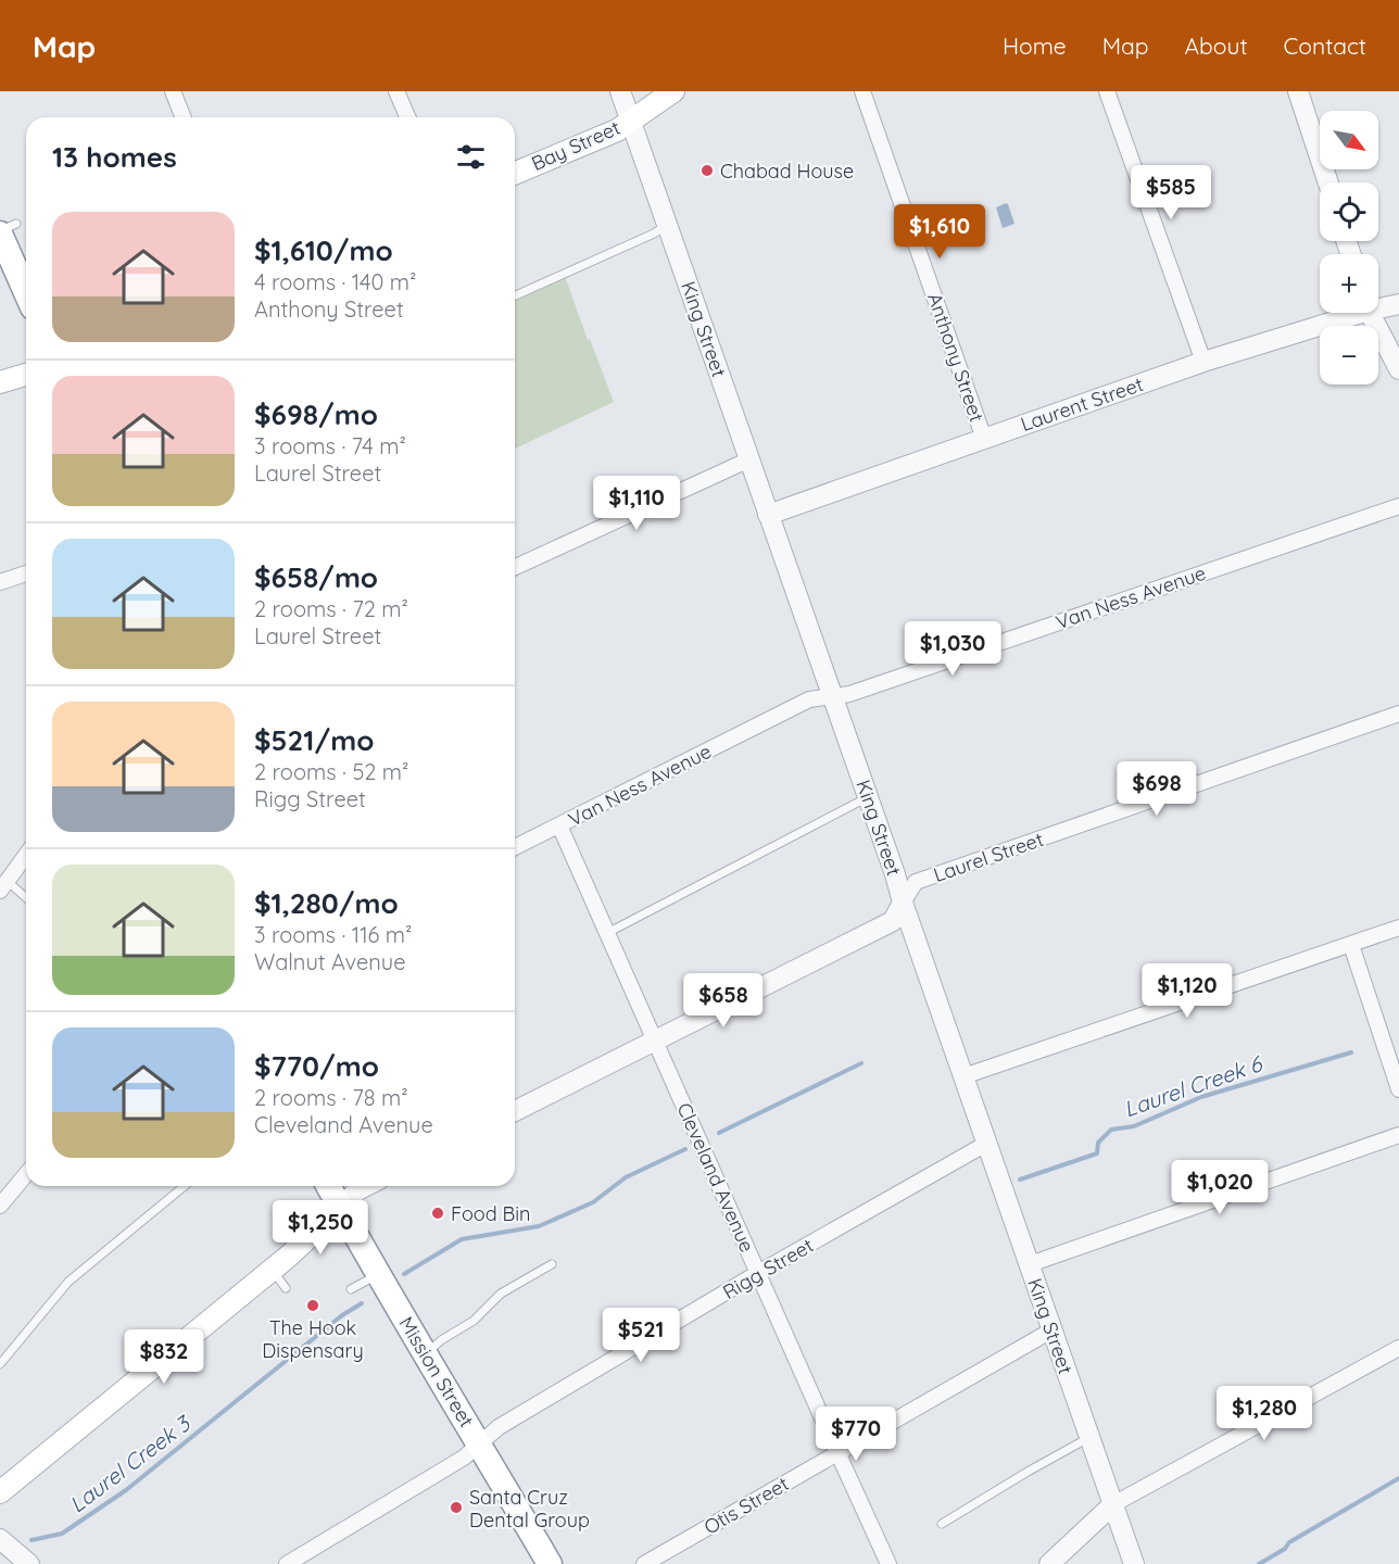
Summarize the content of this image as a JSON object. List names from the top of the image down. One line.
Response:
{"streets":{"highway":["Mission Street"],"main road":["Bay Street"],"street":["King Street","Anthony Street","Laurent Street","Van Ness Avenue","Laurel Street","Cleveland Avenue","Rigg Street","Otis Street"]},"crossings":[["Bay Street","King Street"],["King Street","Laurent Street"],["King Street","Van Ness Avenue"],["King Street","Laurel Street"],["King Street","Rigg Street"],["King Street","Otis Street"],["Anthony Street","Laurent Street"],["Van Ness Avenue","Cleveland Avenue"],["Laurel Street","Cleveland Avenue"],["Cleveland Avenue","Rigg Street"],["Cleveland Avenue","Otis Street"],["Rigg Street","Mission Street"]],"water":["Laurel Creek 6","Laurel Creek 3"],"places":["Chabad House","Food Bin","The Hook Dispensary","Santa Cruz Dental Group"],"north":"bottom right","page":{"header":"Map","nav":["Home","Map","About","Contact"],"map_buttons":["+","−"],"heading":"13 homes","price":["$585","$1,610","$1,110","$1,030","$698","$1,120","$658","$1,020","$1,250","$521","$832","$1,280","$770"],"list":[{"name":"$1,610/mo","note":"4 rooms · 140 m² · Anthony Street"},{"name":"$698/mo","note":"3 rooms · 74 m² · Laurel Street"},{"name":"$658/mo","note":"2 rooms · 72 m² · Laurel Street"},{"name":"$521/mo","note":"2 rooms · 52 m² · Rigg Street"},{"name":"$1,280/mo","note":"3 rooms · 116 m² · Walnut Avenue"},{"name":"$770/mo","note":"2 rooms · 78 m² · Cleveland Avenue"}]}}
